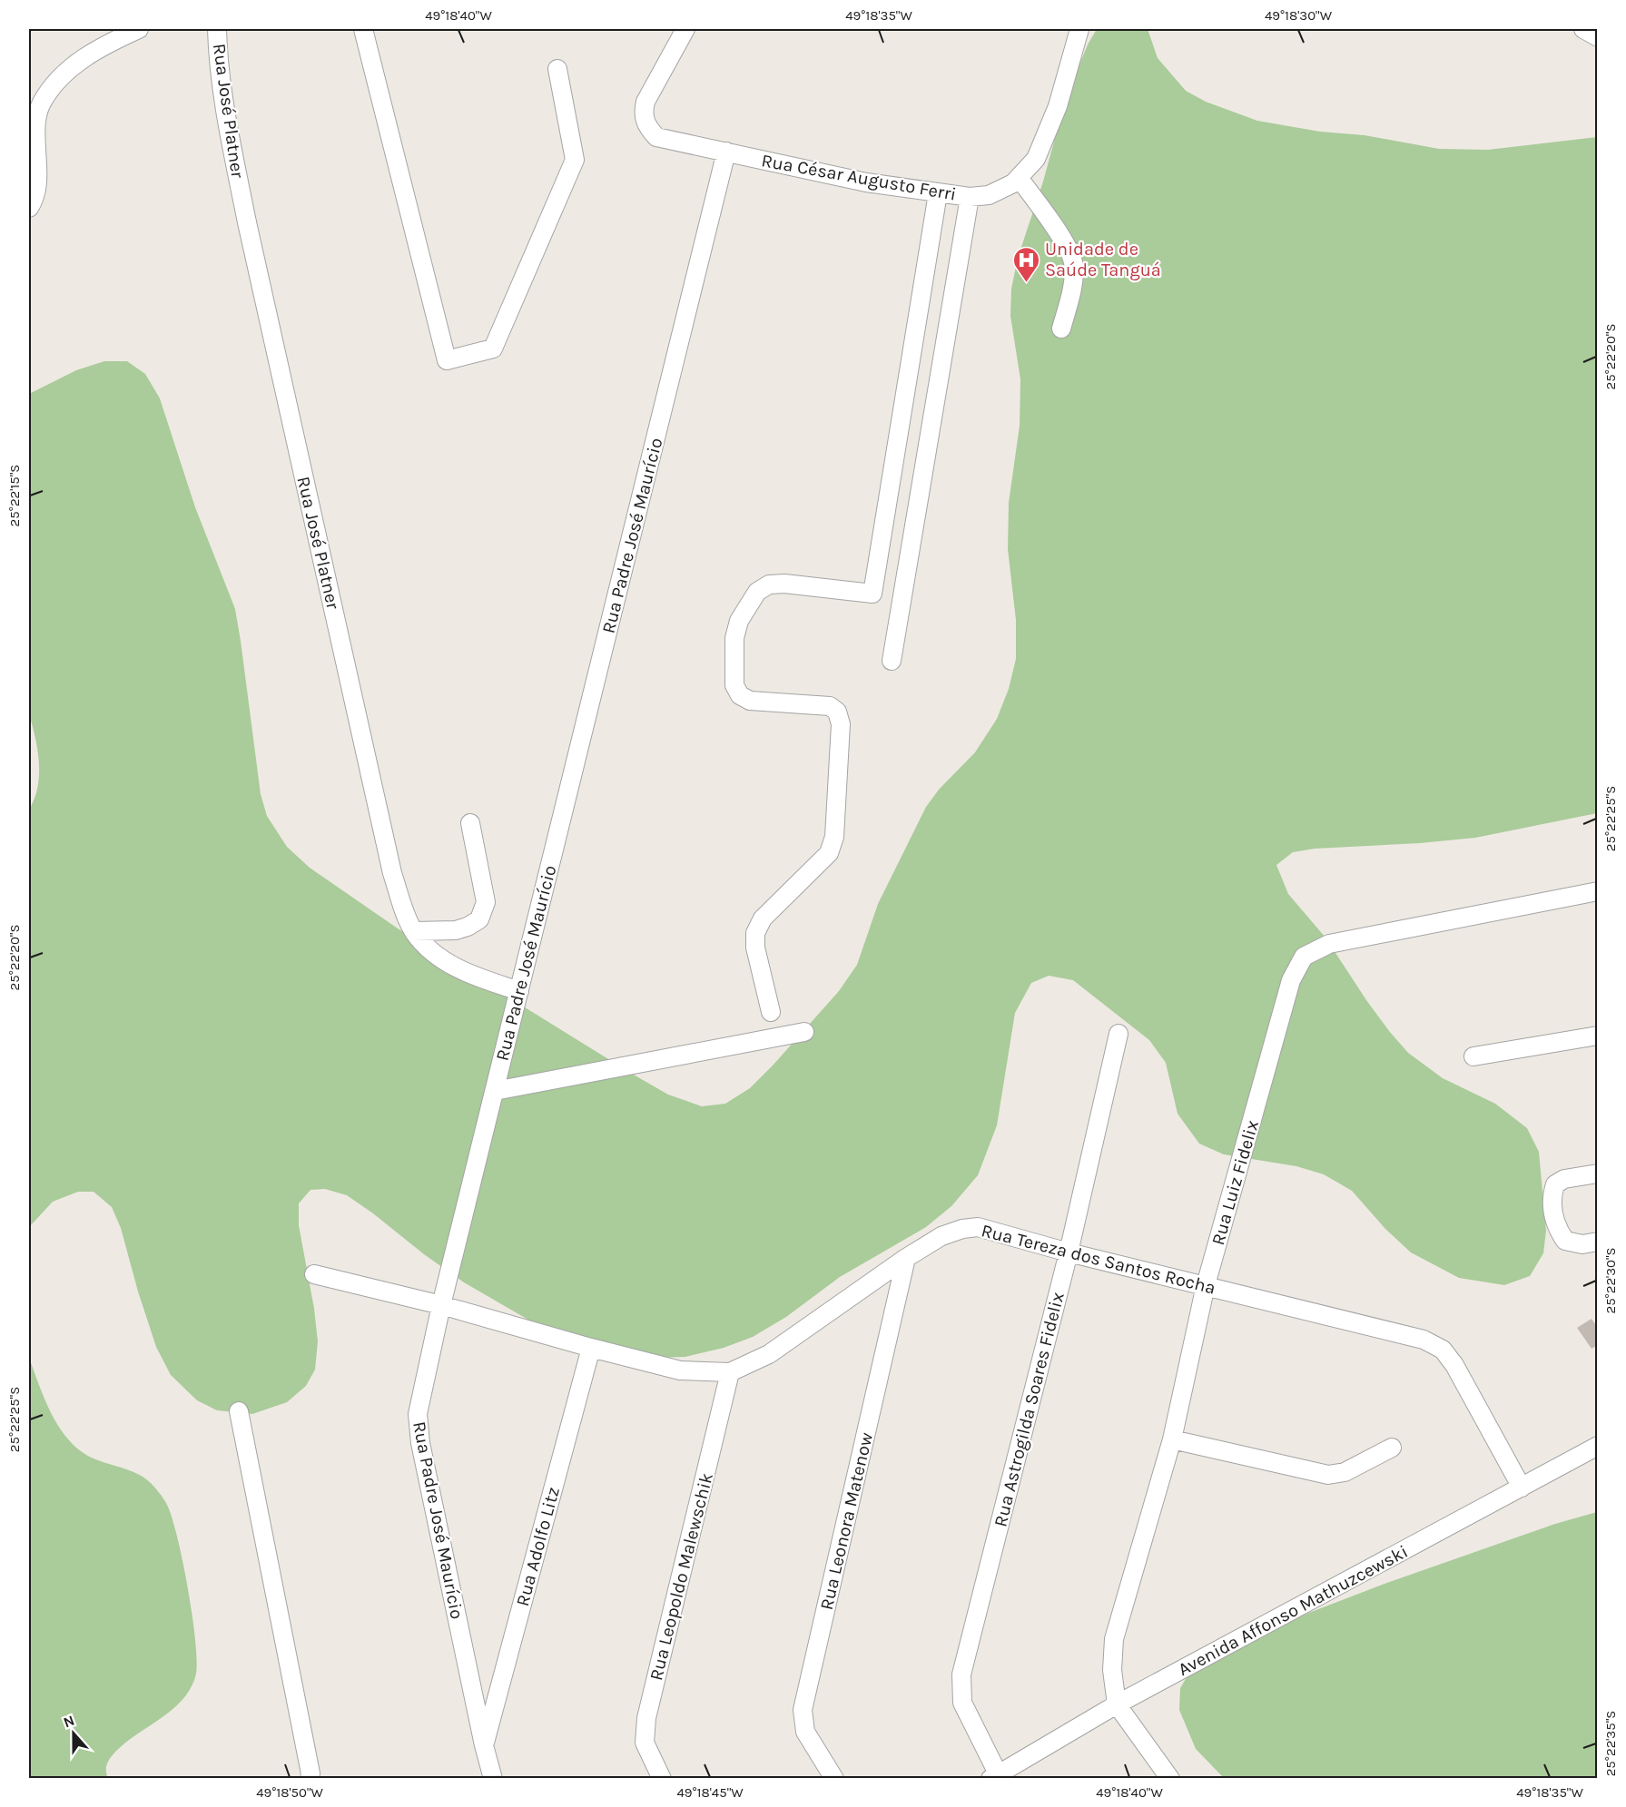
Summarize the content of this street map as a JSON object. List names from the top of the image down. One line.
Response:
{"streets":{"street":["Rua José Platner","Rua César Augusto Ferri","Rua Padre José Maurício","Rua Luiz Fidelix","Rua Tereza dos Santos Rocha","Rua Astrogilda Soares Fidelix","Rua Leonora Matenow","Rua Adolfo Litz","Rua Leopoldo Malewschik","Avenida Affonso Mathuzcewski"]},"crossings":[["Rua José Platner","Rua Padre José Maurício"],["Rua César Augusto Ferri","Rua Padre José Maurício"],["Rua Padre José Maurício","Rua Tereza dos Santos Rocha"],["Rua Padre José Maurício","Rua Adolfo Litz"],["Rua Luiz Fidelix","Rua Tereza dos Santos Rocha"],["Rua Luiz Fidelix","Avenida Affonso Mathuzcewski"],["Rua Tereza dos Santos Rocha","Rua Astrogilda Soares Fidelix"],["Rua Tereza dos Santos Rocha","Rua Leonora Matenow"],["Rua Tereza dos Santos Rocha","Rua Adolfo Litz"],["Rua Tereza dos Santos Rocha","Rua Leopoldo Malewschik"],["Rua Tereza dos Santos Rocha","Avenida Affonso Mathuzcewski"],["Rua Astrogilda Soares Fidelix","Avenida Affonso Mathuzcewski"]],"places":{"hospital":["Unidade de Saúde Tanguá"]},"north":"top","coordinates":["49°18'40\"W","49°18'35\"W","49°18'30\"W","25°22'20\"S","25°22'15\"S","25°22'25\"S","25°22'30\"S","25°22'35\"S","49°18'50\"W","49°18'45\"W"]}
